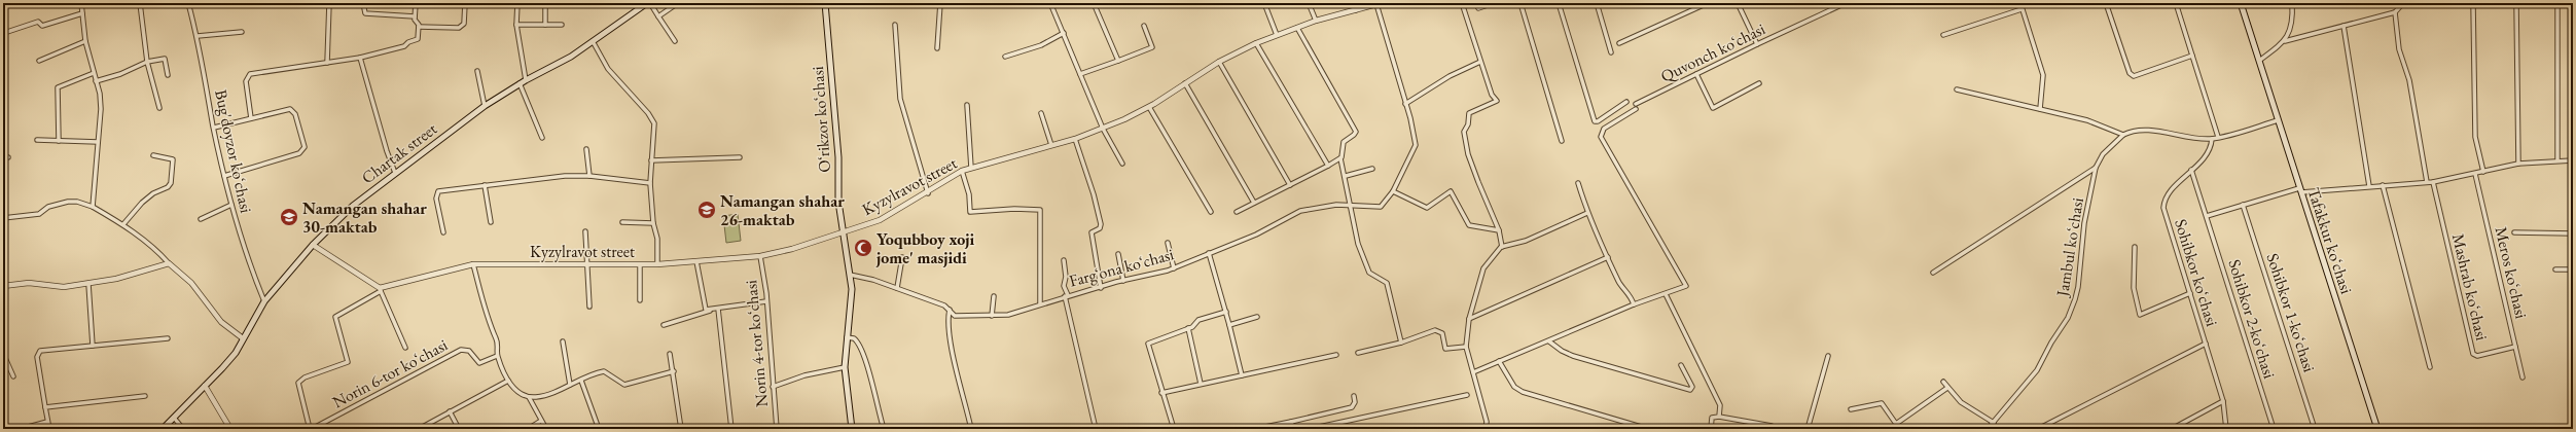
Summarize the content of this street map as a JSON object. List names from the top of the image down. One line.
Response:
{"streets":{"main road":["Oʻrikzor koʻchasi","Chartak street","Tafakkur koʻchasi"],"street":["Quvonch koʻchasi","Bug'doyzor koʻchasi","Kyzylravot street","Jambul koʻchasi","Fargʻona koʻchasi","Sohibkor koʻchasi","Meros koʻchasi","Mashrab koʻchasi","Sohibkor 1-koʻchasi","Sohibkor 2-koʻchasi","Norin 4-tor koʻchasi","Norin 6-tor koʻchasi"]},"crossings":[["Oʻrikzor koʻchasi","Kyzylravot street"],["Oʻrikzor koʻchasi","Fargʻona koʻchasi"],["Bug'doyzor koʻchasi","Chartak street"],["Kyzylravot street","Norin 4-tor koʻchasi"],["Sohibkor koʻchasi","Sohibkor 2-koʻchasi"],["Meros koʻchasi","Mashrab koʻchasi"]],"places":{"school or university":["Namangan shahar 26-maktab","Namangan shahar 30-maktab"],"mosque":["Yoqubboy xoji jome' masjidi"]}}
